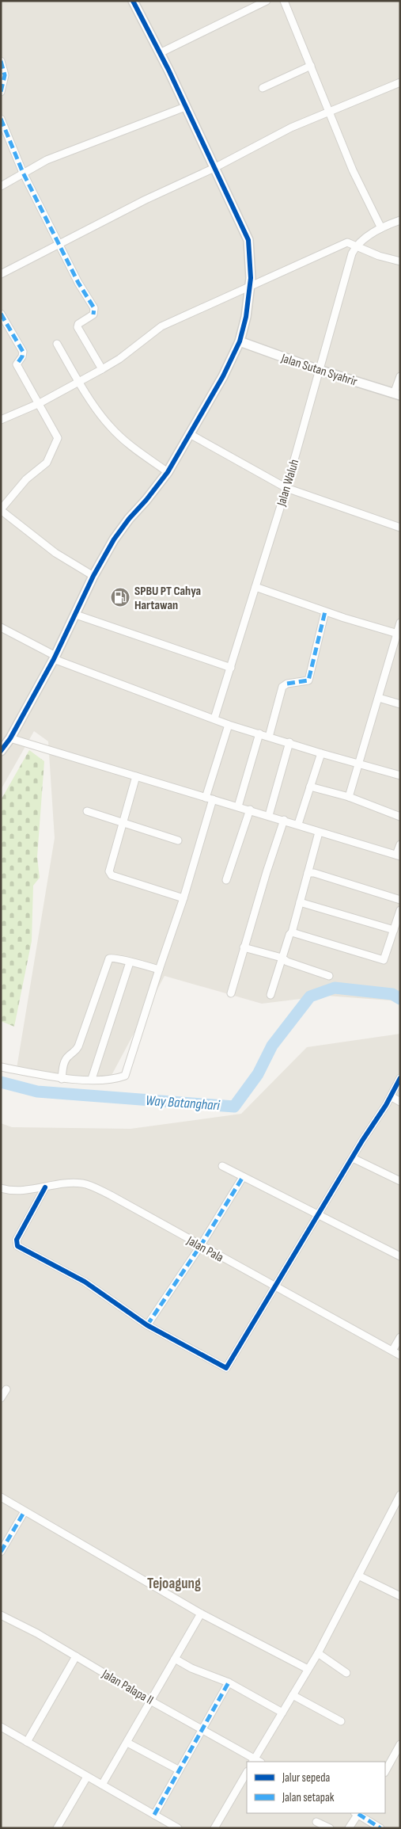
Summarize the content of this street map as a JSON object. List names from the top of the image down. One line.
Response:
{"streets":{"street":["Jalan Sutan Syahrir","Jalan Waluh","Jalan Pala","Jalan Palapa II"]},"crossings":[["Jalan Sutan Syahrir","Jalan Waluh"]],"districts":["Tejoagung"],"water":["Way Batanghari"],"places":{"fuel station":["SPBU PT Cahya Hartawan"]},"legend":["Jalur sepeda","Jalan setapak"]}
